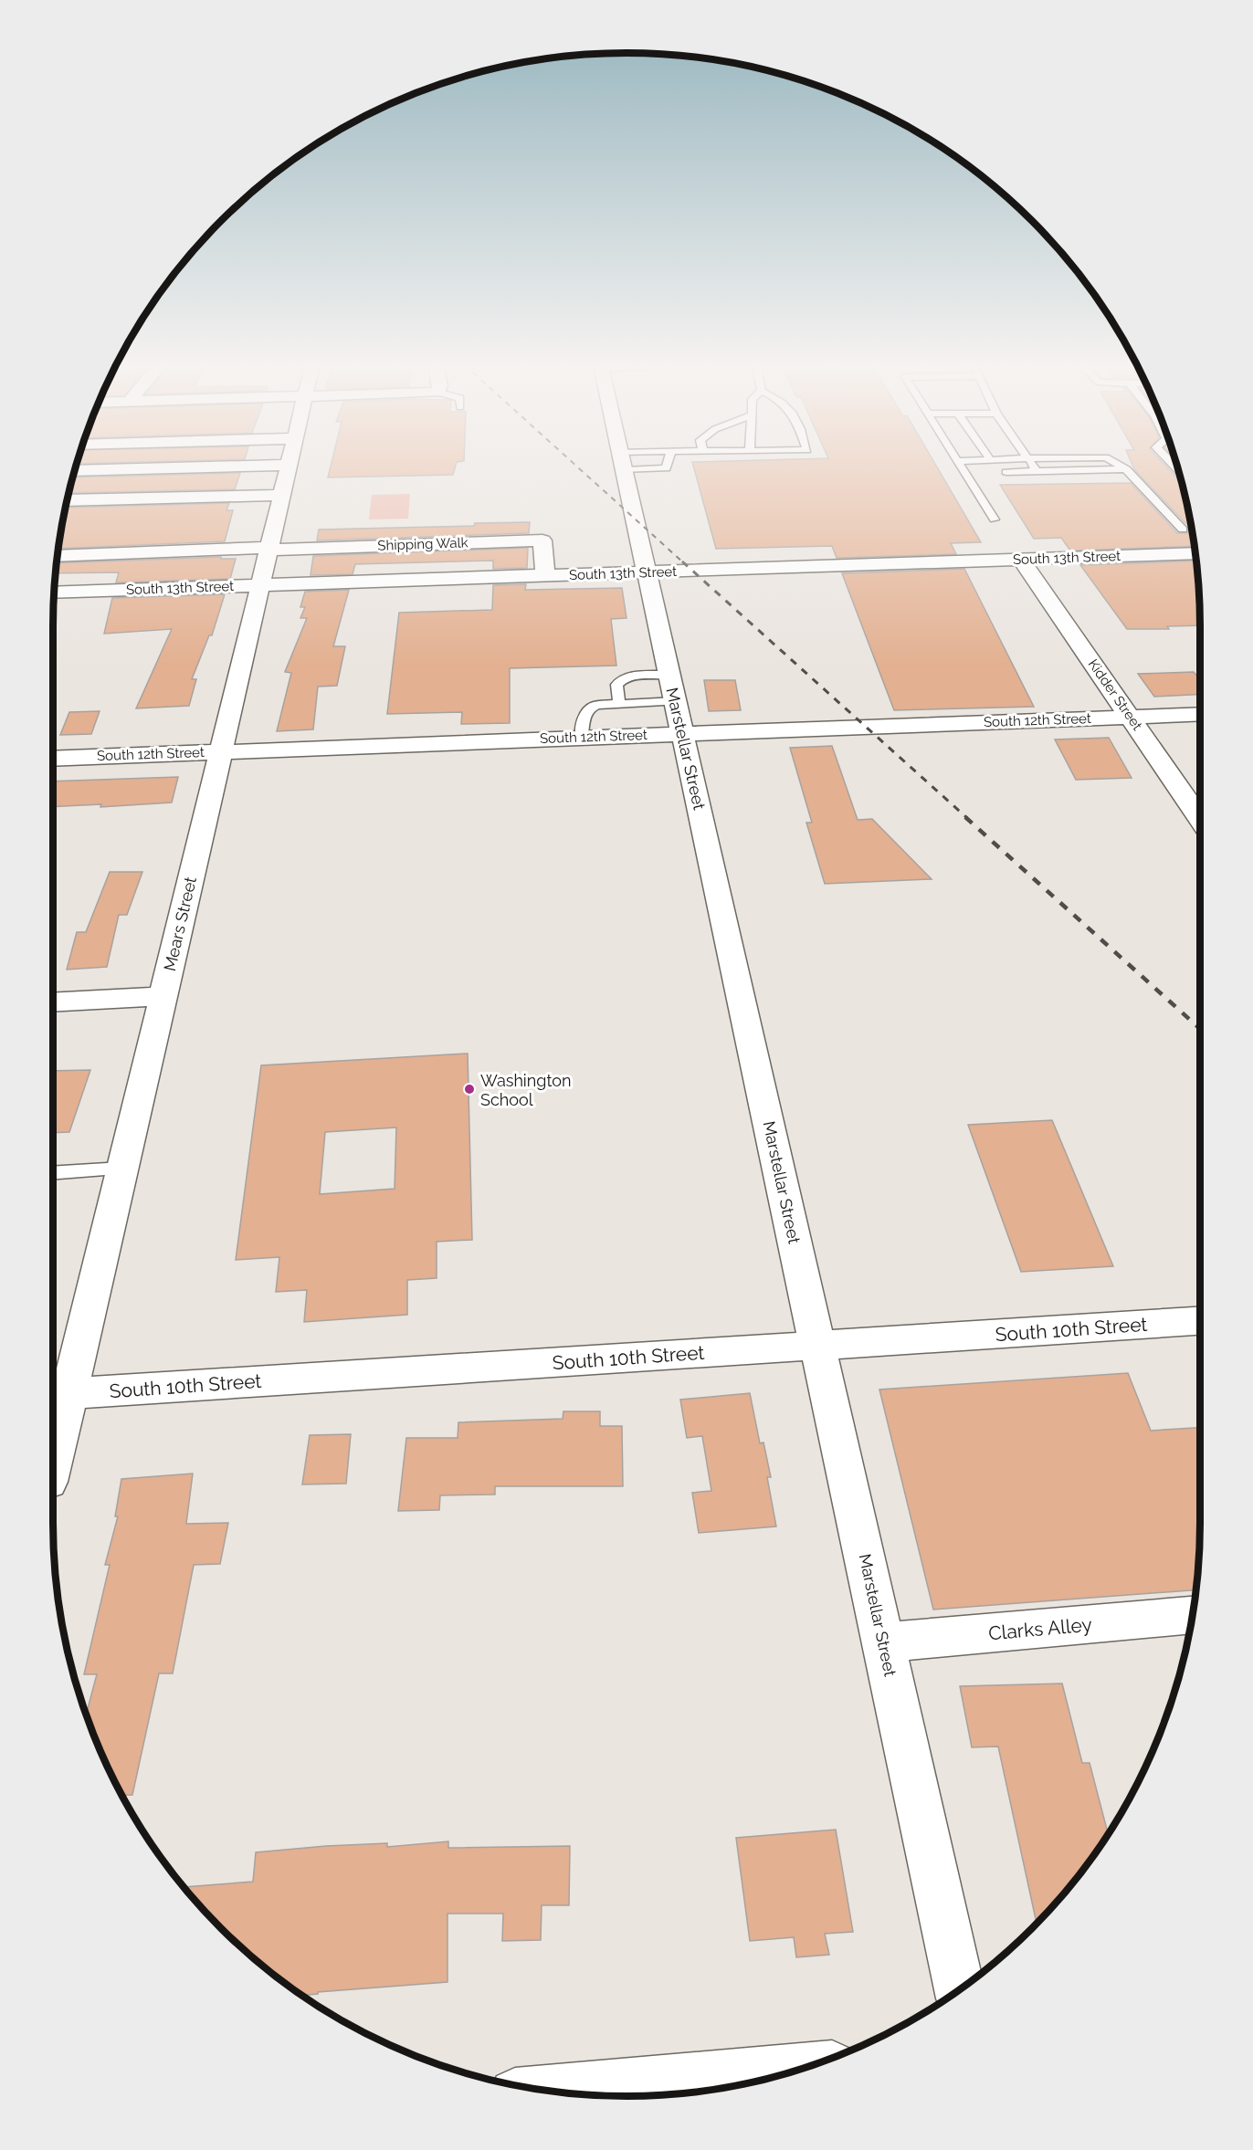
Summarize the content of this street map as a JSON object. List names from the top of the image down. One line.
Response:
{"streets":{"street":["Shipping Walk","South 13th Street","Kidder Street","South 12th Street","Marstellar Street","Mears Street","South 10th Street","Clarks Alley"]},"crossings":[["Shipping Walk","South 13th Street"],["Shipping Walk","Mears Street"],["South 13th Street","Kidder Street"],["South 13th Street","Marstellar Street"],["South 13th Street","Mears Street"],["Kidder Street","South 12th Street"],["South 12th Street","Marstellar Street"],["South 12th Street","Mears Street"],["Marstellar Street","South 10th Street"],["Marstellar Street","Clarks Alley"],["Mears Street","South 10th Street"]],"places":["Washington School"]}
